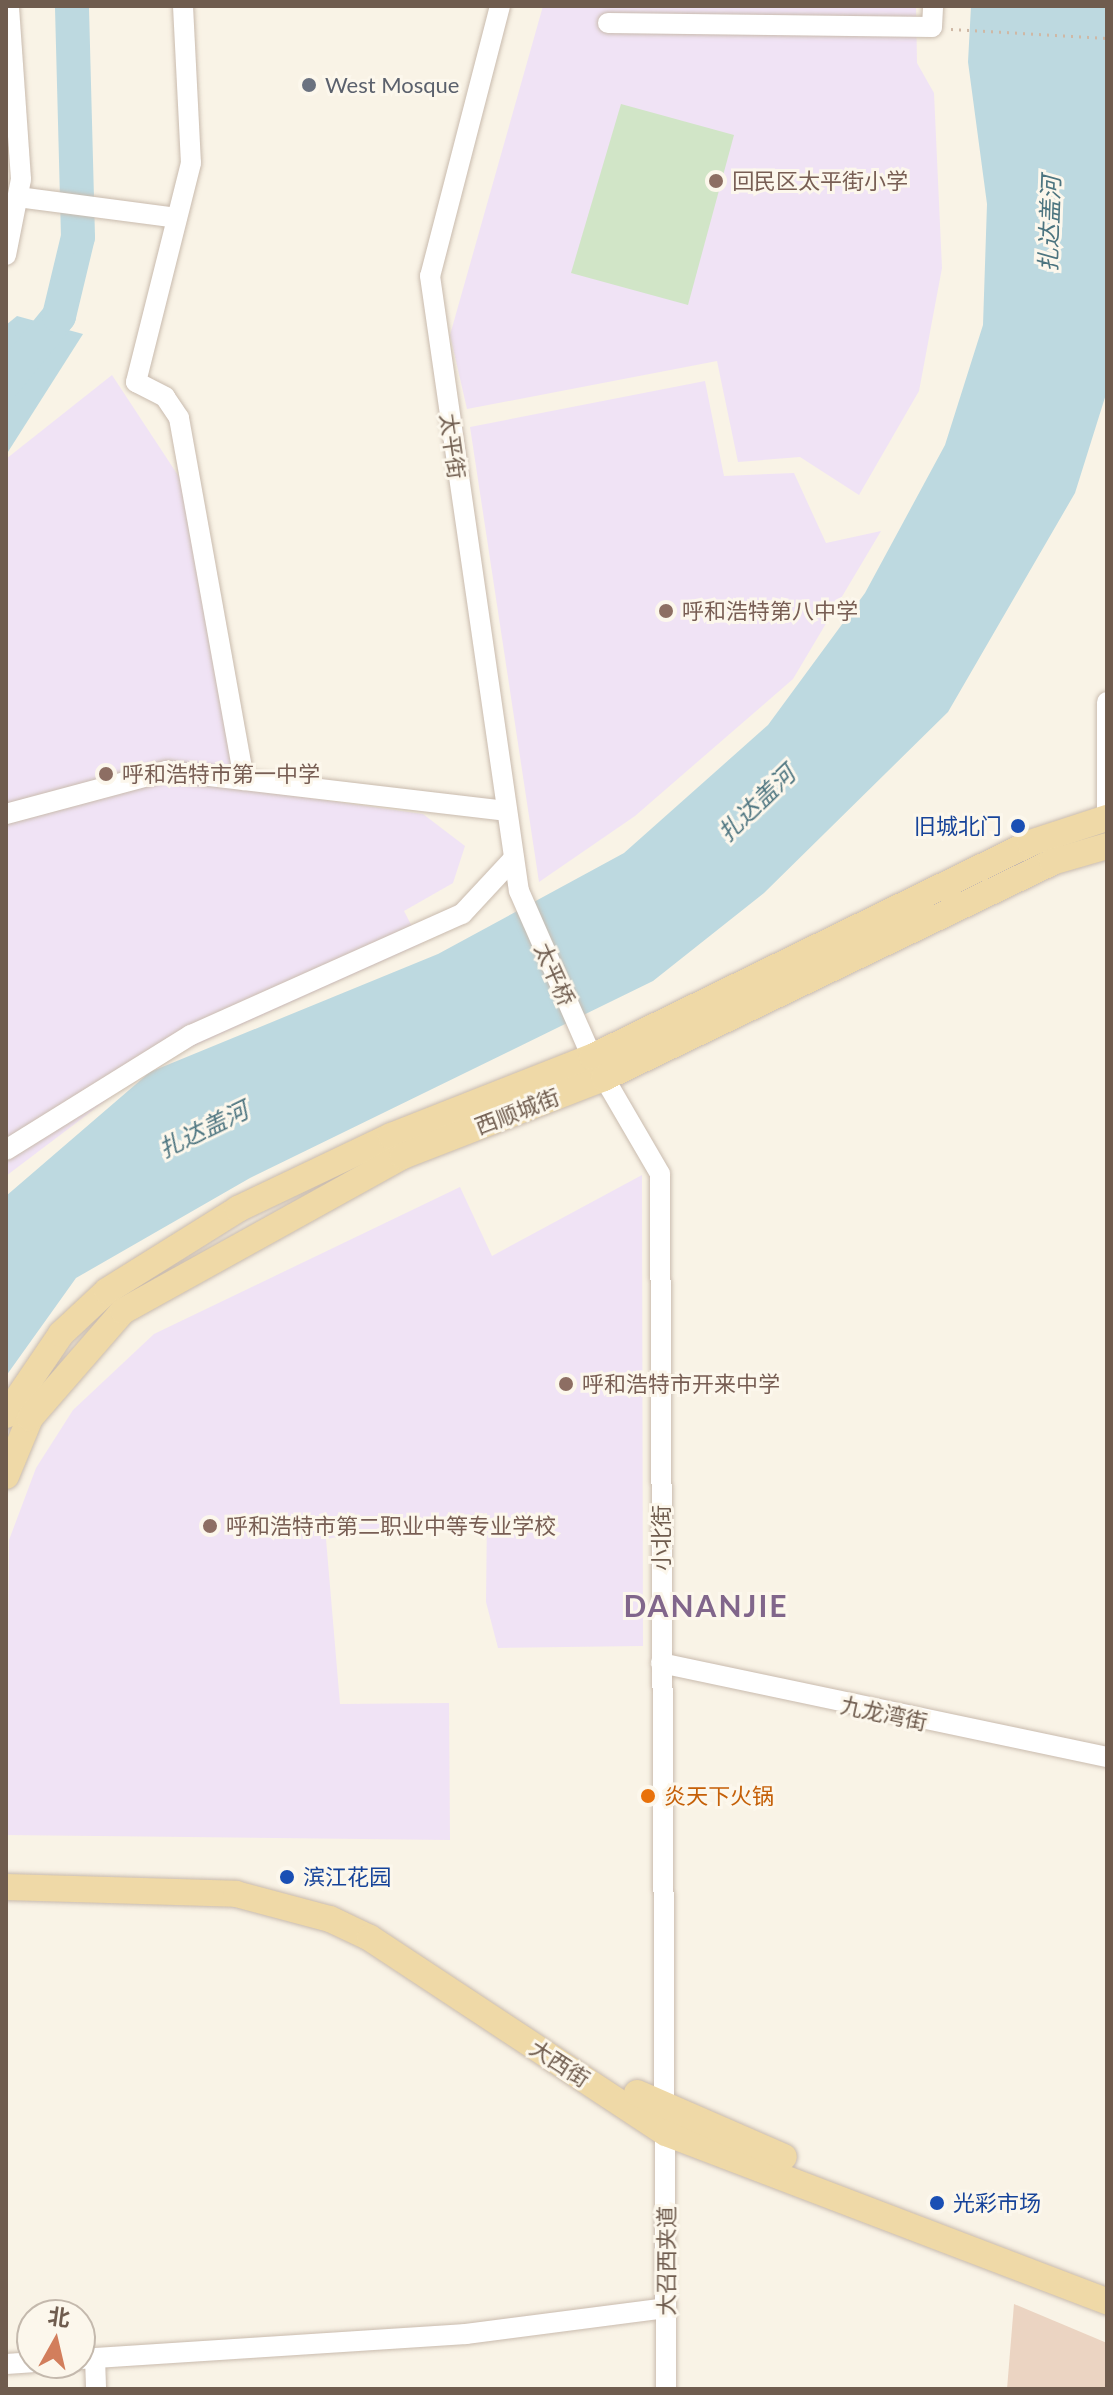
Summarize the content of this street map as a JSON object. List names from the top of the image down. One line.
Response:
{"streets":{"main road":["西顺城街","大西街"],"street":["太平街","太平桥","小北街","九龙湾街","大召西夹道"]},"crossings":[["太平街","太平桥"],["太平桥","西顺城街"],["太平桥","小北街"],["西顺城街","小北街"],["小北街","九龙湾街"],["小北街","大西街"],["小北街","大召西夹道"],["大西街","大召西夹道"]],"districts":["DANANJIE"],"water":["扎达盖河"],"places":["West Mosque","回民区太平街小学","呼和浩特第八中学","呼和浩特市第一中学","旧城北门","呼和浩特市开来中学","呼和浩特市第二职业中等专业学校","炎天下火锅","滨江花园","光彩市场"],"north":"top"}
